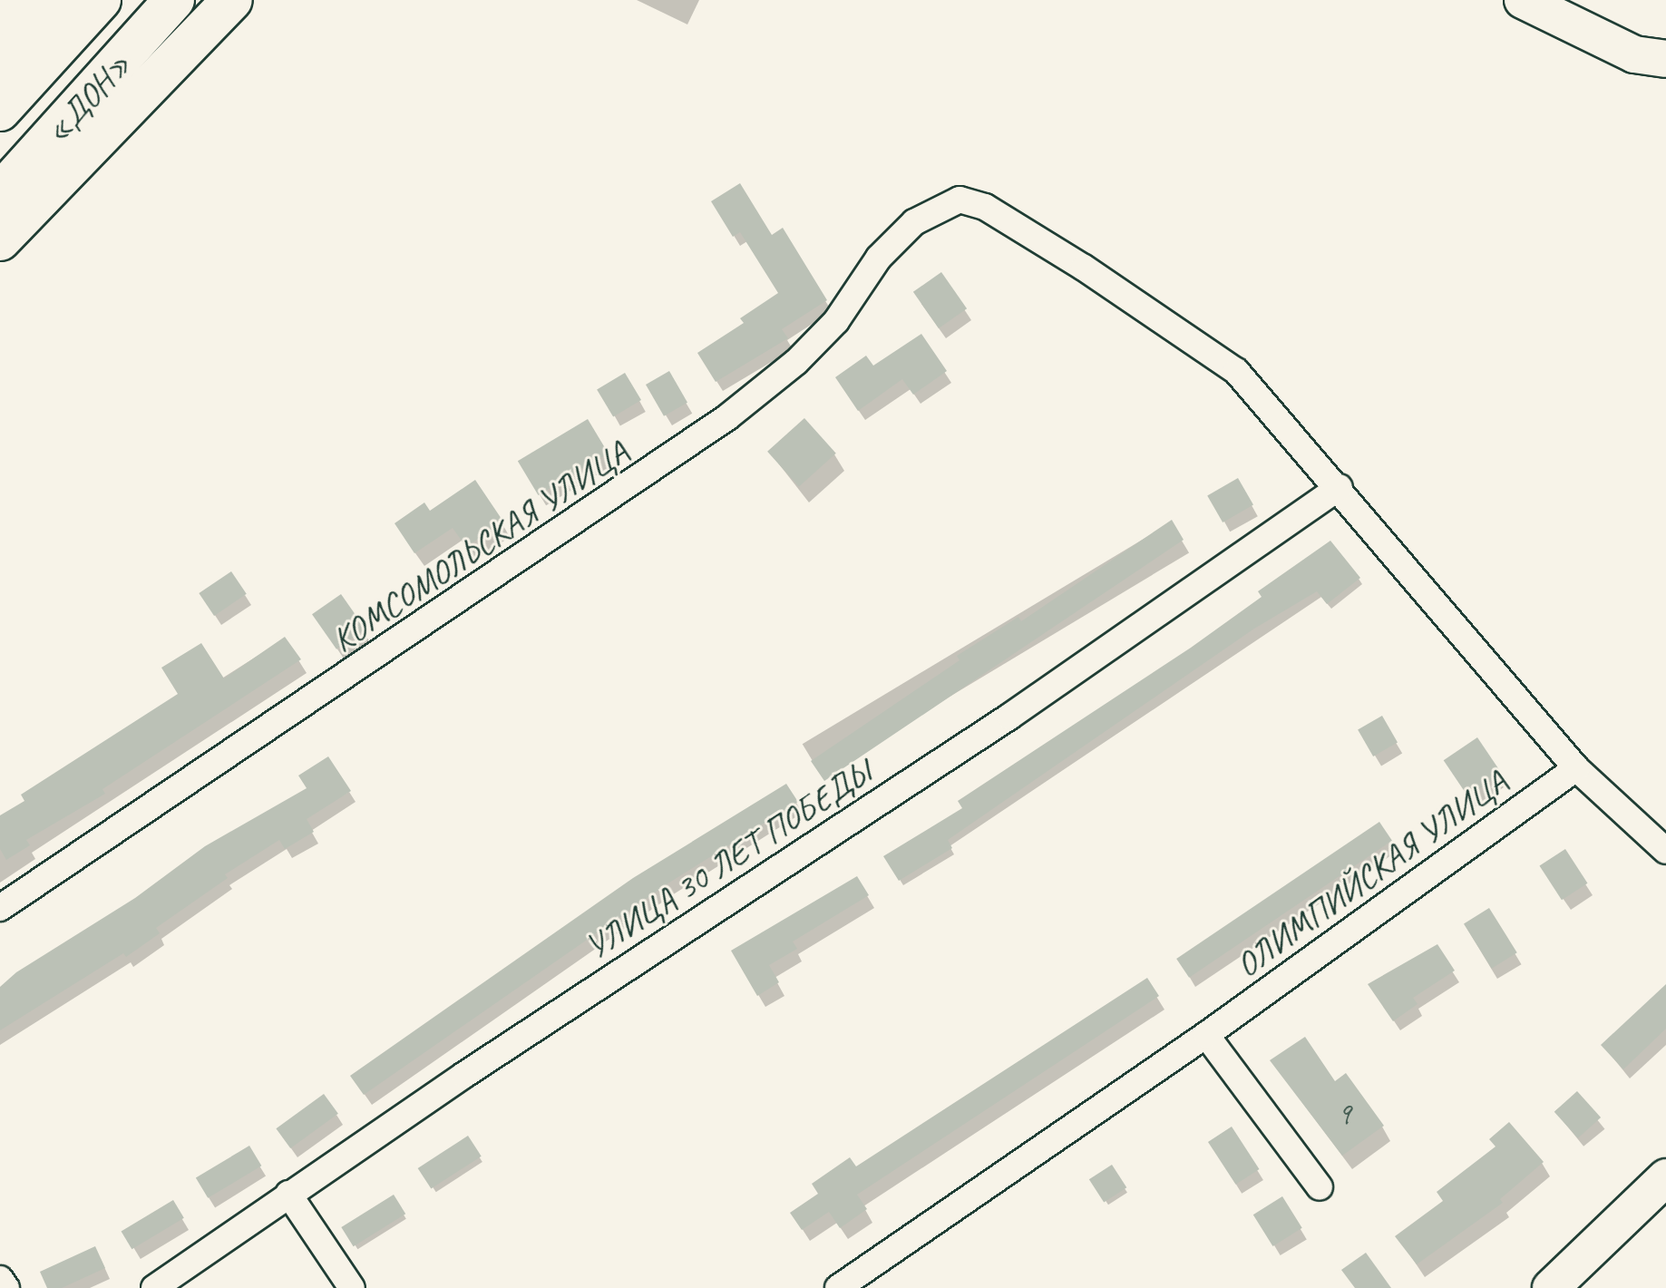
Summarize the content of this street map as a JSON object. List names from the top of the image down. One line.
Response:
{"streets":{"highway":["«ДОН»"],"street":["КОМСОМОЛЬСКАЯ УЛИЦА","УЛИЦА 30 ЛЕТ ПОБЕДЫ","ОЛИМПИЙСКАЯ УЛИЦА"]},"crossings":[["КОМСОМОЛЬСКАЯ УЛИЦА","УЛИЦА 30 ЛЕТ ПОБЕДЫ"]],"house_numbers":["9"]}
